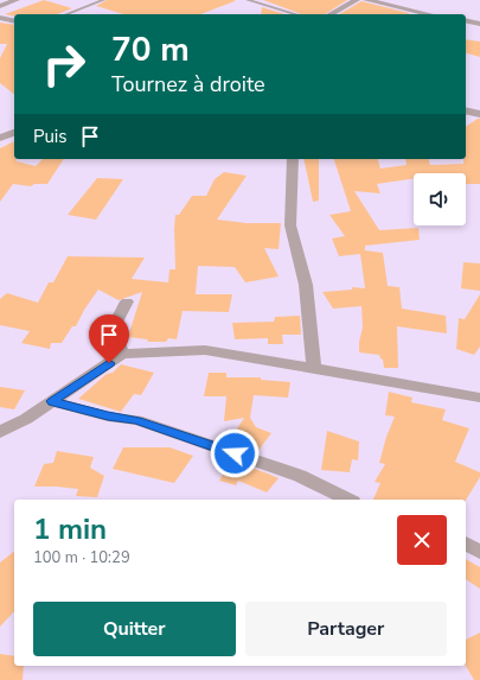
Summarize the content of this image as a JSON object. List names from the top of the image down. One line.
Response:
{"page":{"turn":["70 m","Tournez à droite"],"then":"Puis","heading":["1 min","100 m · 10:29"],"buttons":["Quitter","Partager"]}}
